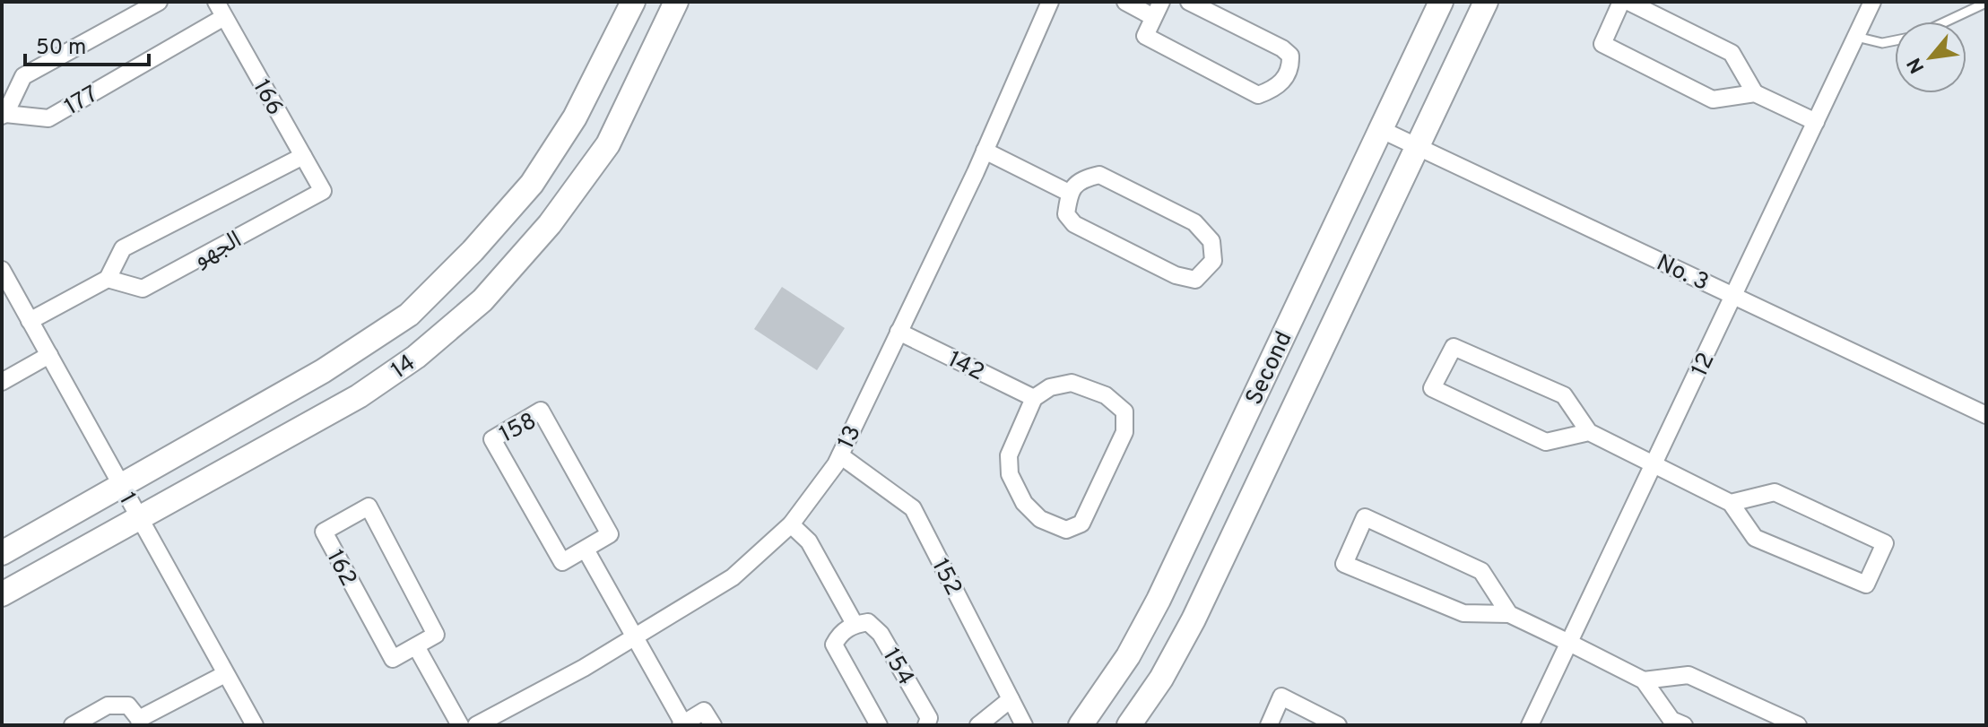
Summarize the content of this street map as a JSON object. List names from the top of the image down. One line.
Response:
{"streets":{"street":["166","177","الجهو","No. 3","12","142","14","Second","158","13","1","162","152","154"]},"crossings":[["166","177"],["166","الجهو"],["No. 3","12"],["No. 3","Second"],["142","13"],["14","1"],["13","152"]],"scale_bar":"50 m","north":"bottom left"}
